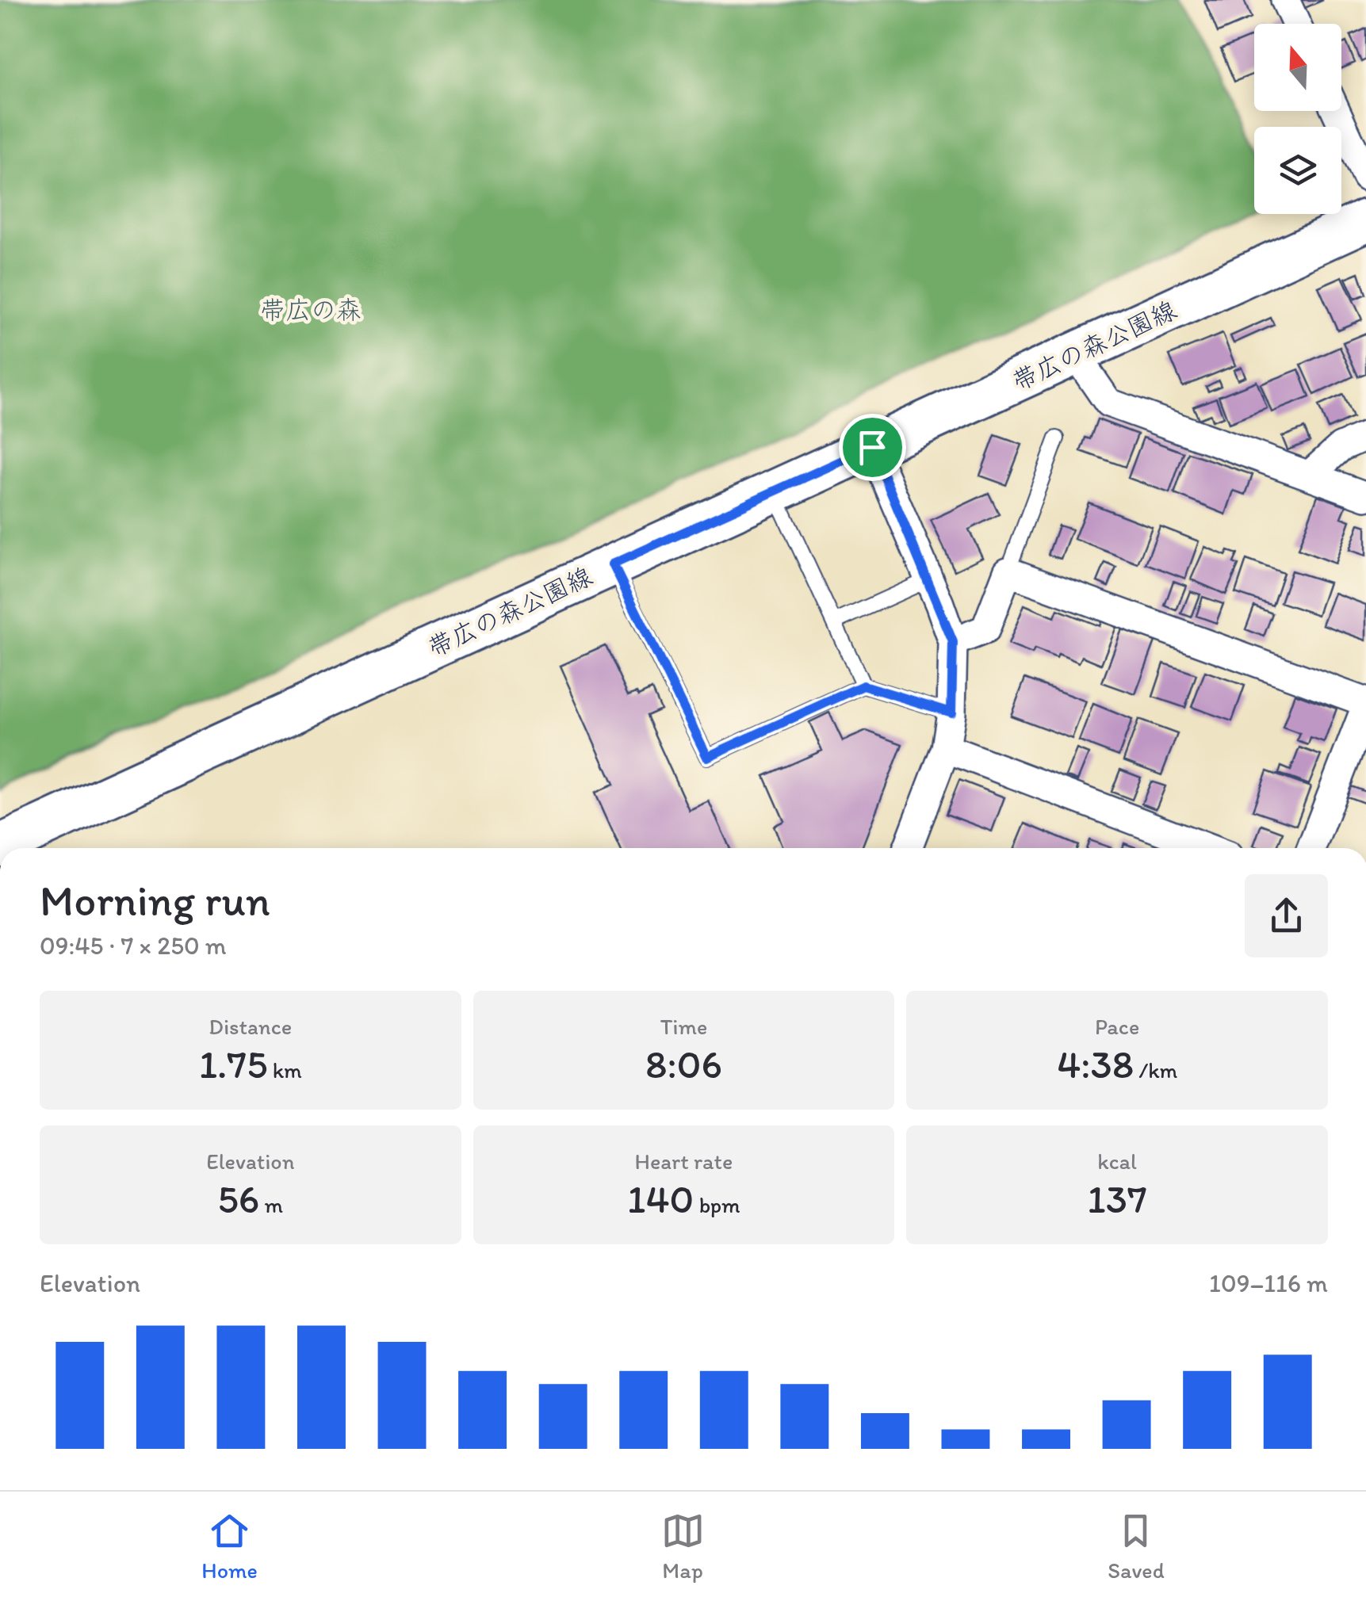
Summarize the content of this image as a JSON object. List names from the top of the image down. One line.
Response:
{"streets":{"main road":["帯広の森公園線"]},"parks":["帯広の森"],"north":"top","page":{"heading":["Morning run","09:45 · 7 × 250 m"],"stats":[["Distance","1.75 km"],["Time","8:06"],["Pace","4:38 /km"],["Elevation","56 m"],["Heart rate","140 bpm"],["kcal","137"]],"chart":["Elevation","109–116 m"],"tabs":["Home","Map","Saved"]}}
